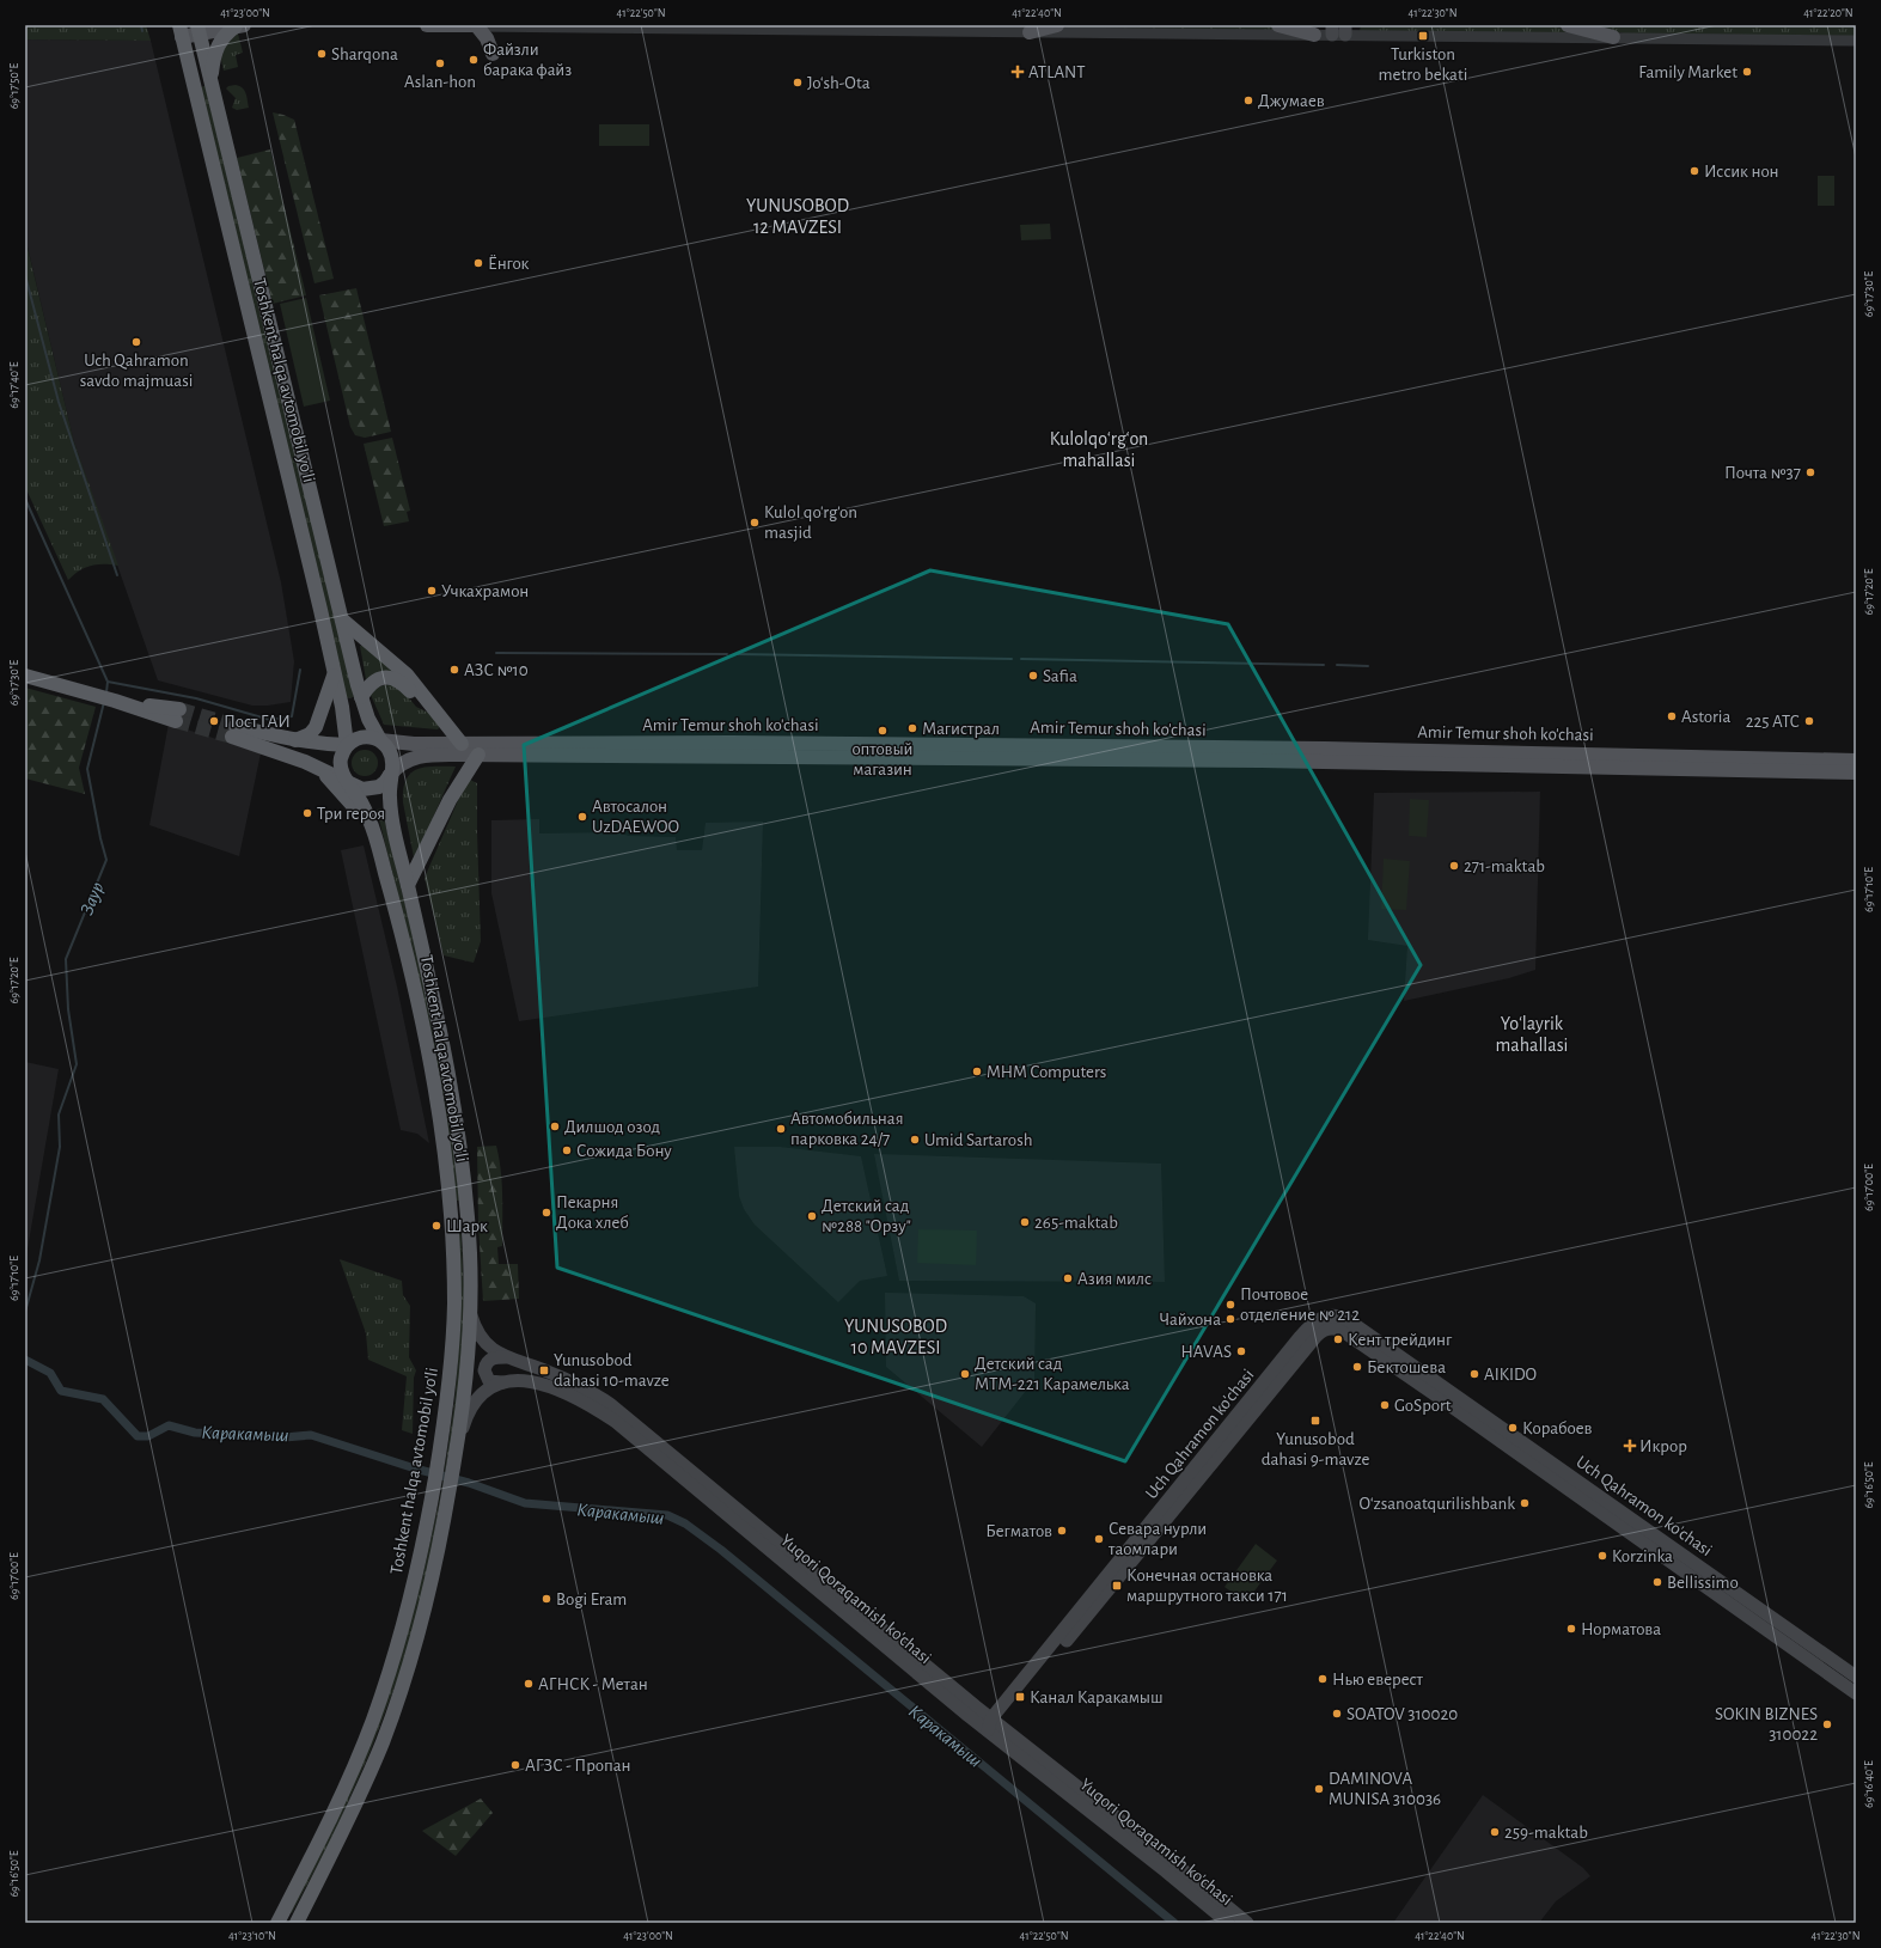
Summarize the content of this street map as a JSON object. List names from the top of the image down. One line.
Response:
{"streets":{"highway":["Toshkent halqa avtomobil yo'li"],"main road":["Amir Temur shoh ko'chasi","Uch Qahramon ko'chasi","Yuqori Qoraqamish ko'chasi"]},"crossings":[["Toshkent halqa avtomobil yo'li","Amir Temur shoh ko'chasi"],["Toshkent halqa avtomobil yo'li","Yuqori Qoraqamish ko'chasi"],["Uch Qahramon ko'chasi","Yuqori Qoraqamish ko'chasi"]],"districts":["YUNUSOBOD 12 MAVZESI","Kulolqoʻrgʻon mahallasi","Yoʻlayrik mahallasi","YUNUSOBOD 10 MAVZESI"],"water":["Заур","Каракамыш"],"places":{"transit":["Turkiston metro bekati","Yunusobod dahasi 10-mavze","Yunusobod dahasi 9-mavze","Конечная остановка маршрутного такси 171","Канал Каракамыш"],"other":["Sharqona","Файзли барака файз","Aslan-hon","Family Market","Jo‘sh-Ota","Джумаев","Иссик нон","Ёнгок","Uch Qahramon savdo majmuasi","Почта №37","Kulol qo'rg'on masjid","Учкахрамон","АЗС №10","Safia","Astoria","Пост ГАИ","225 АТС","Магистрал","оптовый магазин","Три героя","Автосалон UzDAEWOO","271-maktab","MHM Computers","Дилшод озод","Автомобильная парковка 24/7","Umid Sartarosh","Сожида Бону","Пекарня Дока хлеб","Детский сад №288 \"Орзу\"","265-maktab","Шарк","Азия милс","Почтовое отделение № 212","Чайхона","Кент трейдинг","HAVAS","Бектошева","Детский сад МТМ-221 Карамелька","AIKIDO","GoSport","Корабоев","Oʻzsanoatqurilishbank","Бегматов","Севара нурли таомлари","Korzinka","Bellissimo","Bogi Eram","Норматова","Нью еверест","АГНСК - Метан","SOATOV 310020","SOKIN BIZNES 310022","АГЗС - Пропан","DAMINOVA MUNISA 310036","259-maktab"],"health":["ATLANT","Икрор"]},"coordinates":["41°23'00\"N","41°22'50\"N","41°22'40\"N","41°22'30\"N","41°22'20\"N","69°17'50\"E","69°17'30\"E","69°17'40\"E","69°17'20\"E","69°17'10\"E","69°17'00\"E","69°16'50\"E","69°16'40\"E","41°23'10\"N"]}
